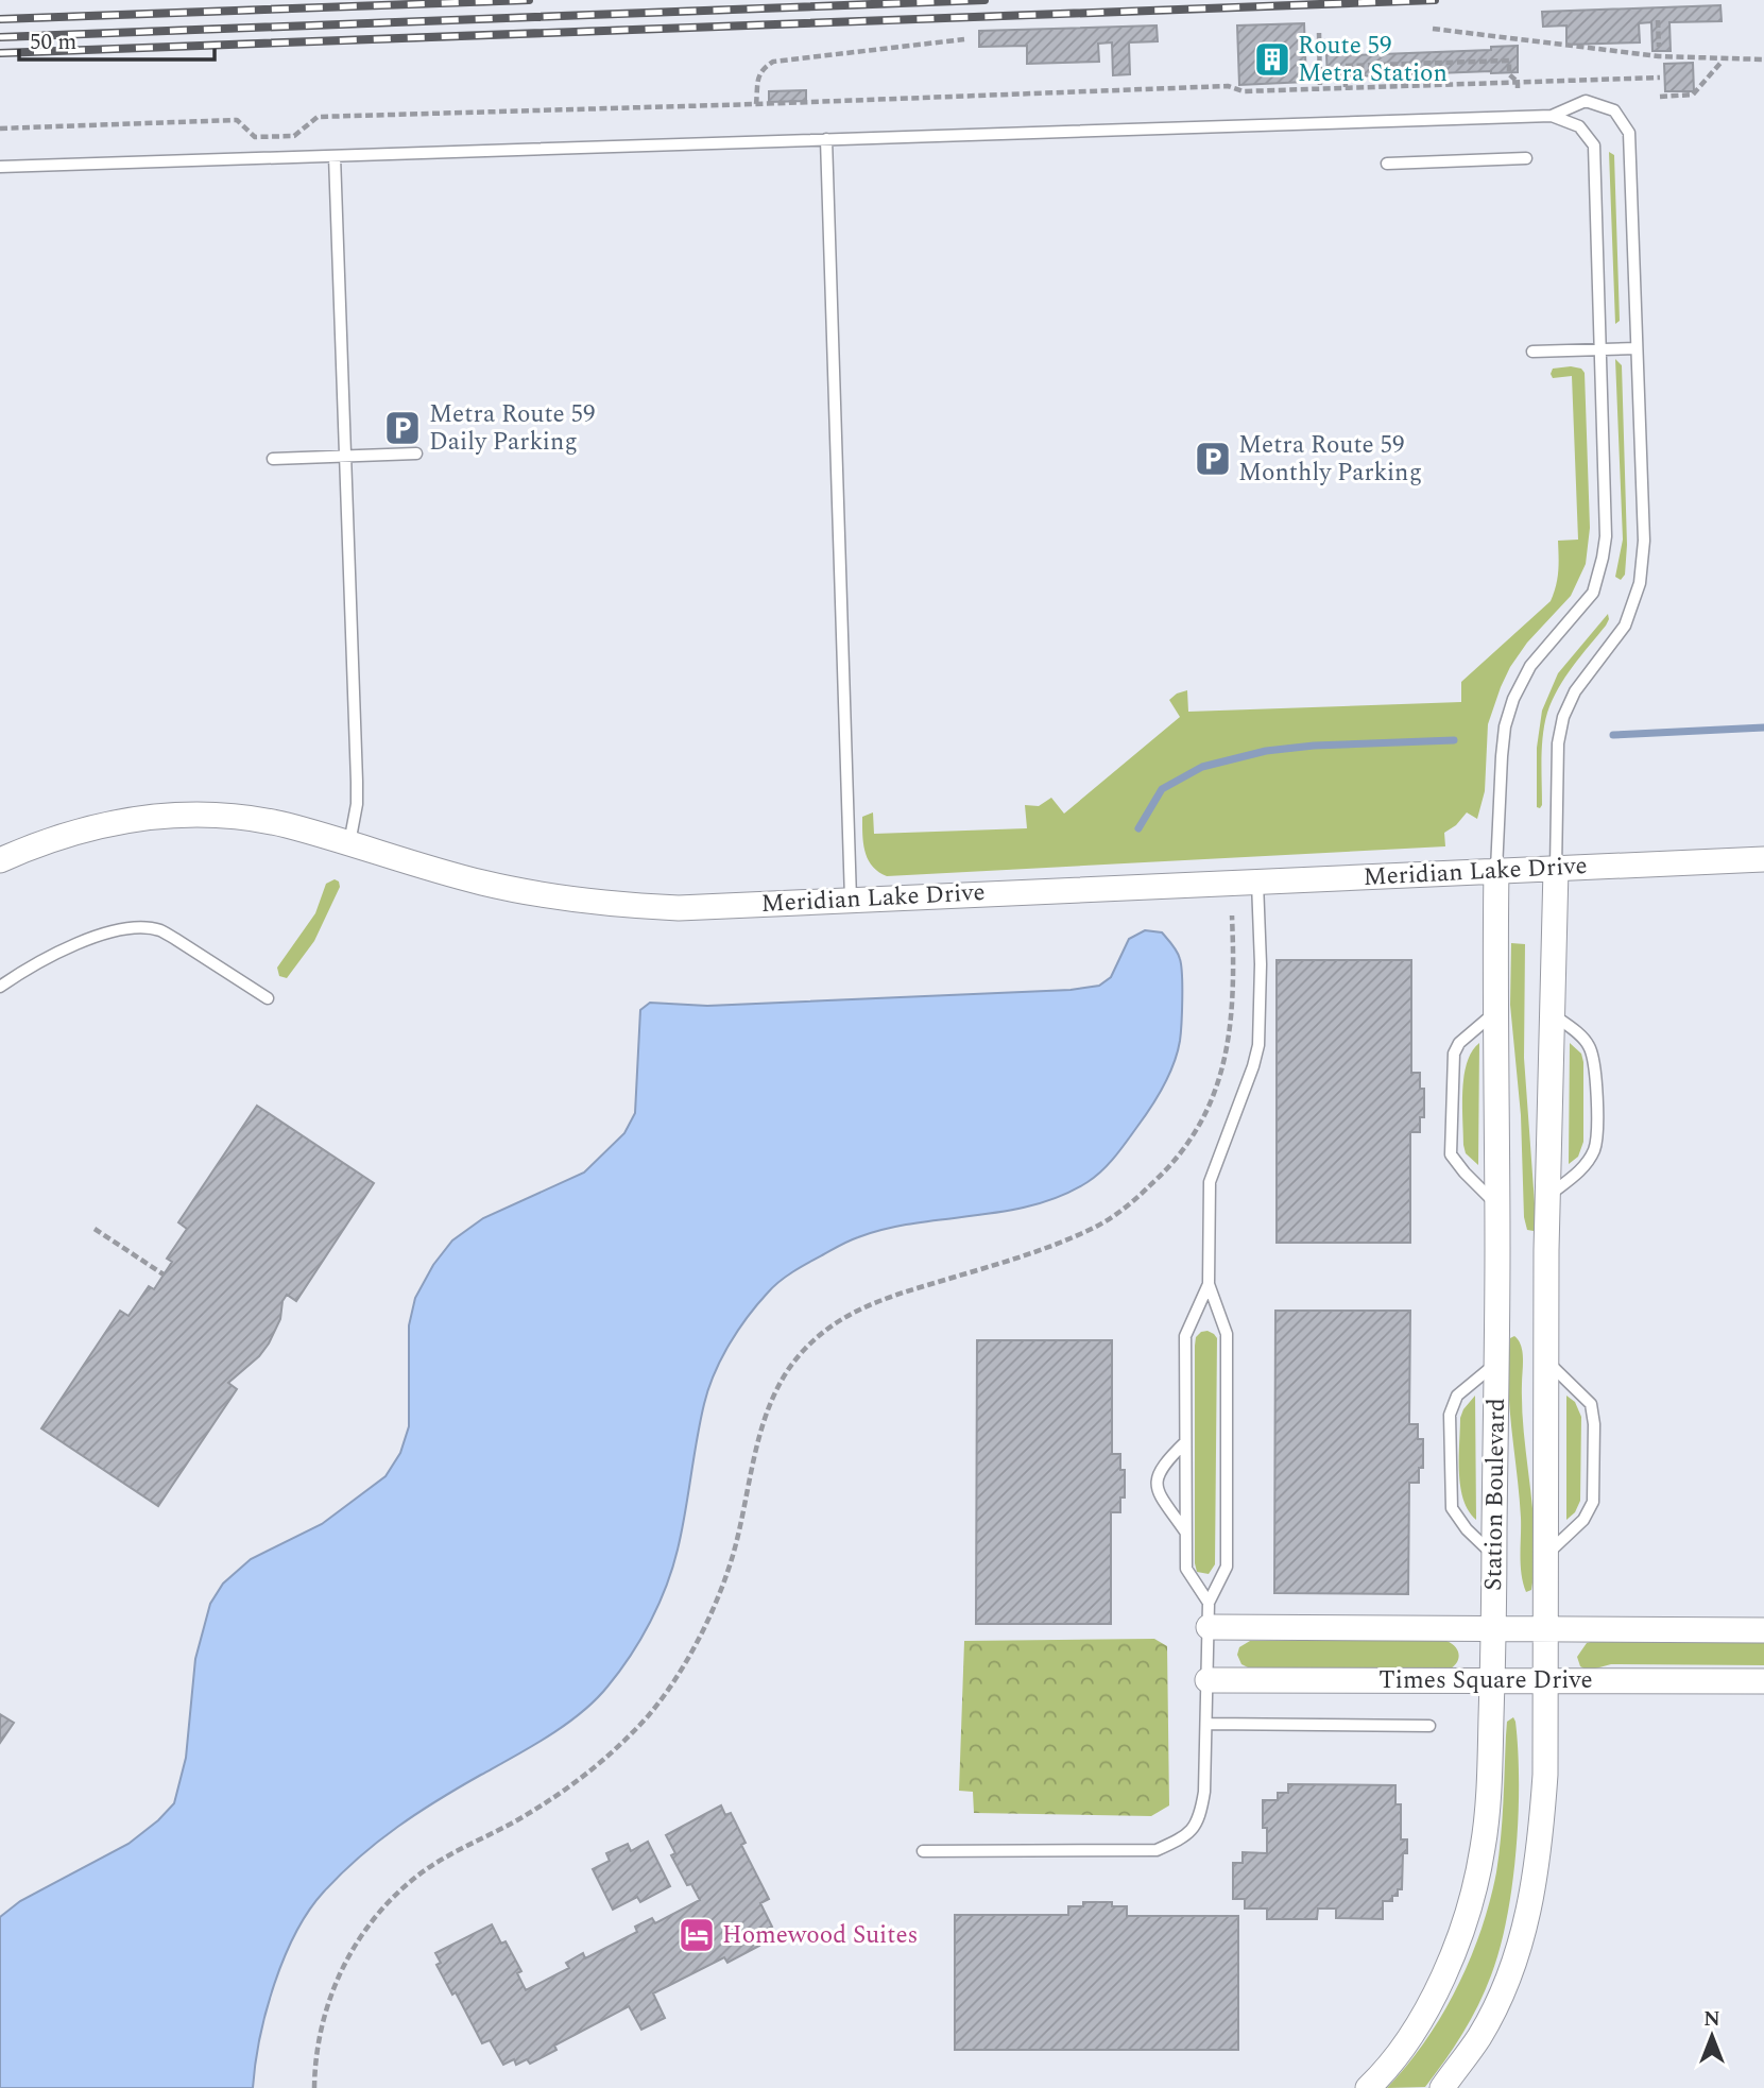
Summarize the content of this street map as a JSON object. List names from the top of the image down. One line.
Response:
{"streets":{"street":["Meridian Lake Drive","Station Boulevard","Times Square Drive"]},"crossings":[["Meridian Lake Drive","Station Boulevard"],["Station Boulevard","Times Square Drive"]],"places":{"building":["Route 59 Metra Station"],"parking":["Metra Route 59 Daily Parking","Metra Route 59 Monthly Parking"],"hotel":["Homewood Suites"]},"scale_bar":"50 m","north":"top"}
